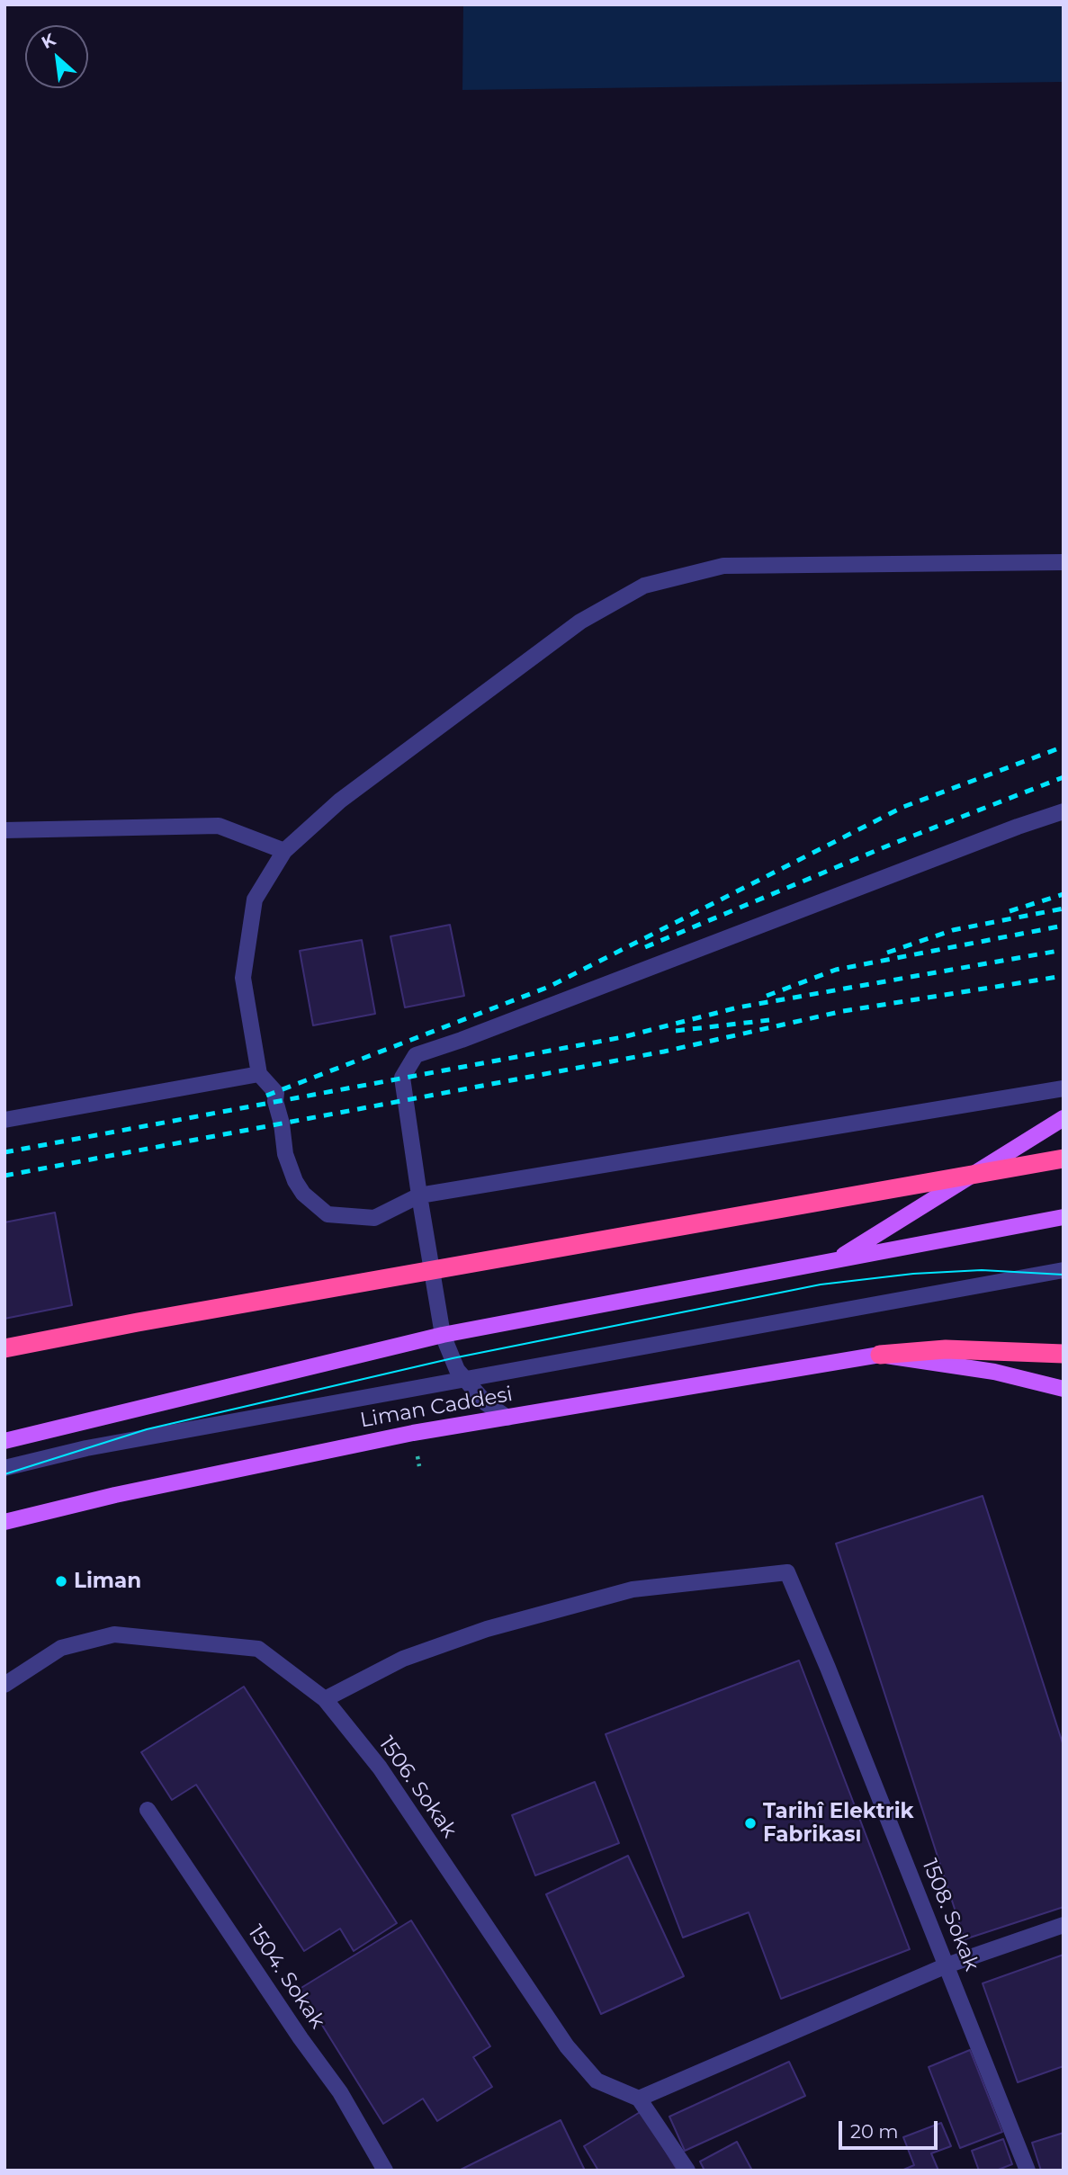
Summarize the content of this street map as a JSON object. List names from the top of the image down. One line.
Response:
{"streets":{"main road":["Liman Caddesi"],"street":["1506. Sokak","1508. Sokak","1504. Sokak"]},"crossings":[["1506. Sokak","1508. Sokak"]],"places":["Liman","Tarihî Elektrik Fabrikası"],"scale_bar":"20 m","north":"top left"}
